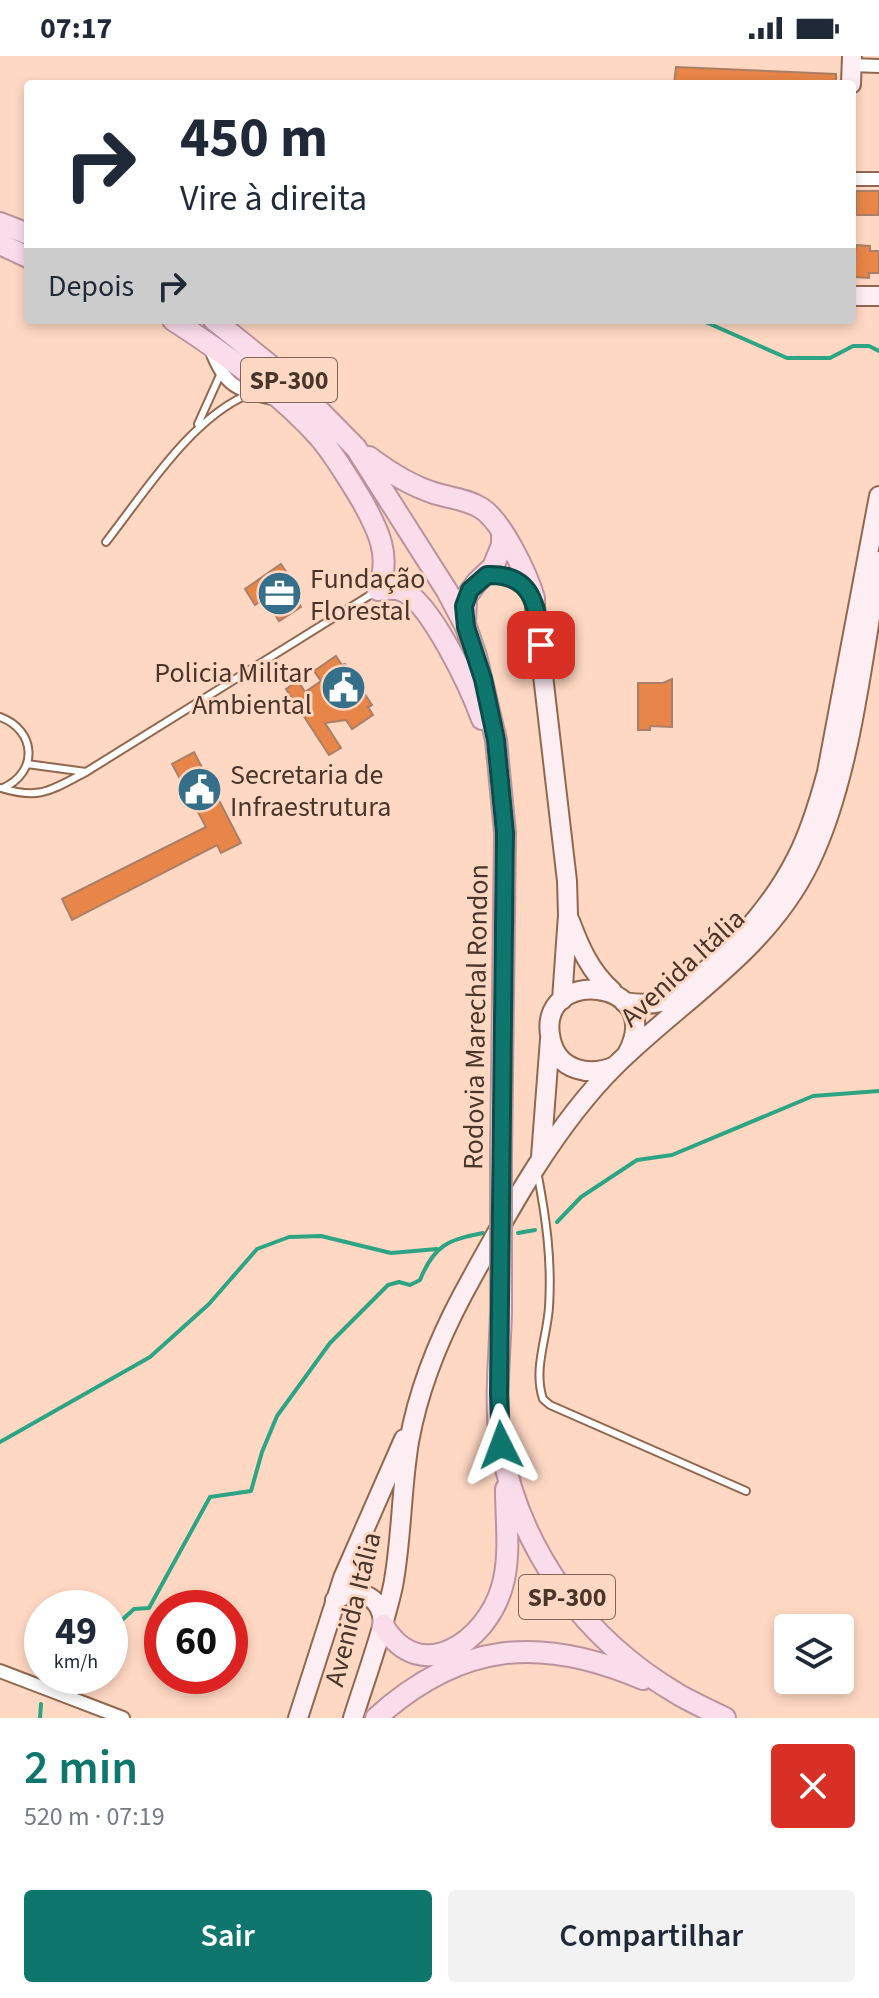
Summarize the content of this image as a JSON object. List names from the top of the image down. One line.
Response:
{"streets":{"main road":["SP-300","Avenida Itália","Rodovia Marechal Rondon"]},"places":{"office":["Fundação Florestal"],"public building":["Policia Militar Ambiental","Secretaria de Infraestrutura"]},"page":{"status":"07:17","turn":["450 m","Vire à direita"],"then":"Depois","speed":"49 km/h","limit":"60","heading":["2 min","520 m · 07:19"],"buttons":["Sair","Compartilhar"]}}
